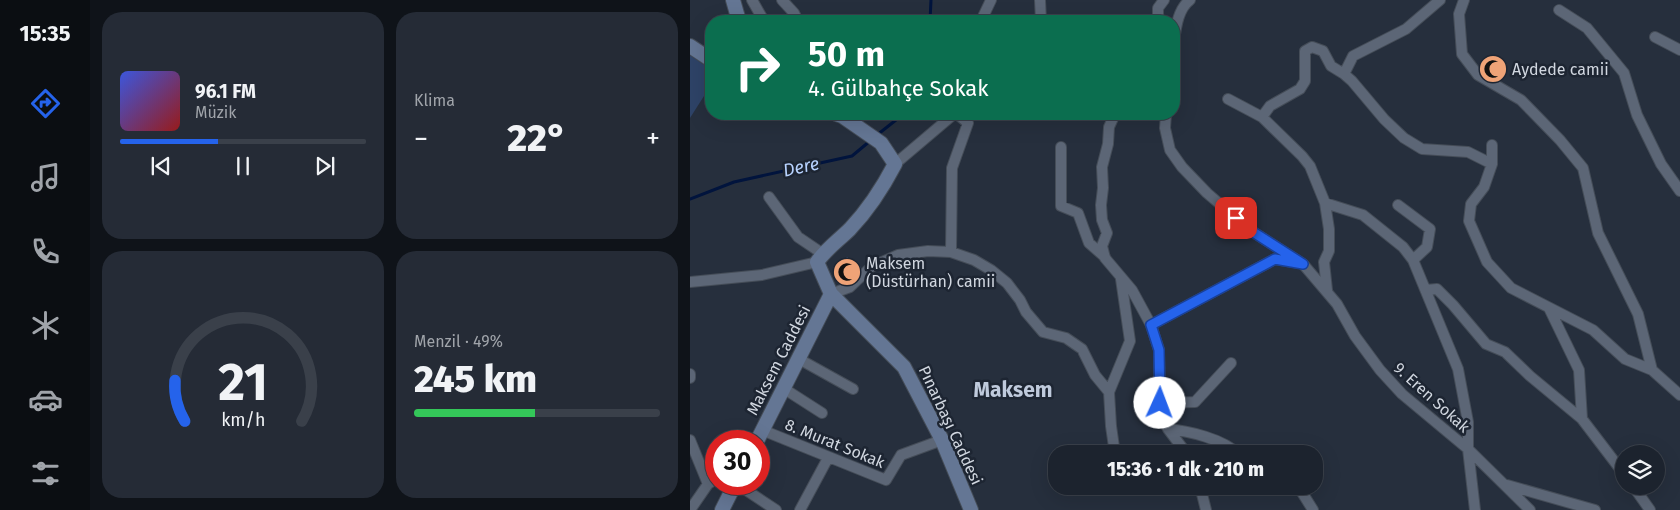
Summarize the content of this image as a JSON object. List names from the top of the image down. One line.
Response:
{"streets":{"main road":["Maksem Caddesi","Pınarbaşı Caddesi"],"street":["9. Eren Sokak","8. Murat Sokak"]},"crossings":[["Maksem Caddesi","Pınarbaşı Caddesi"],["Pınarbaşı Caddesi","8. Murat Sokak"]],"districts":["Maksem"],"water":["Dere"],"places":{"mosque":["Aydede camii","Maksem (Düstürhan) camii"]},"page":{"tabs":"15:35","tile":["Klima",["Menzil · 49%","245 km"]],"turn":["50 m","4. Gülbahçe Sokak"],"song":["96.1 FM","Müzik"],"heat":["−","22°","+"],"limit":"30","trip":"15:36 · 1 dk · 210 m","gauge":["21","km/h"]}}
